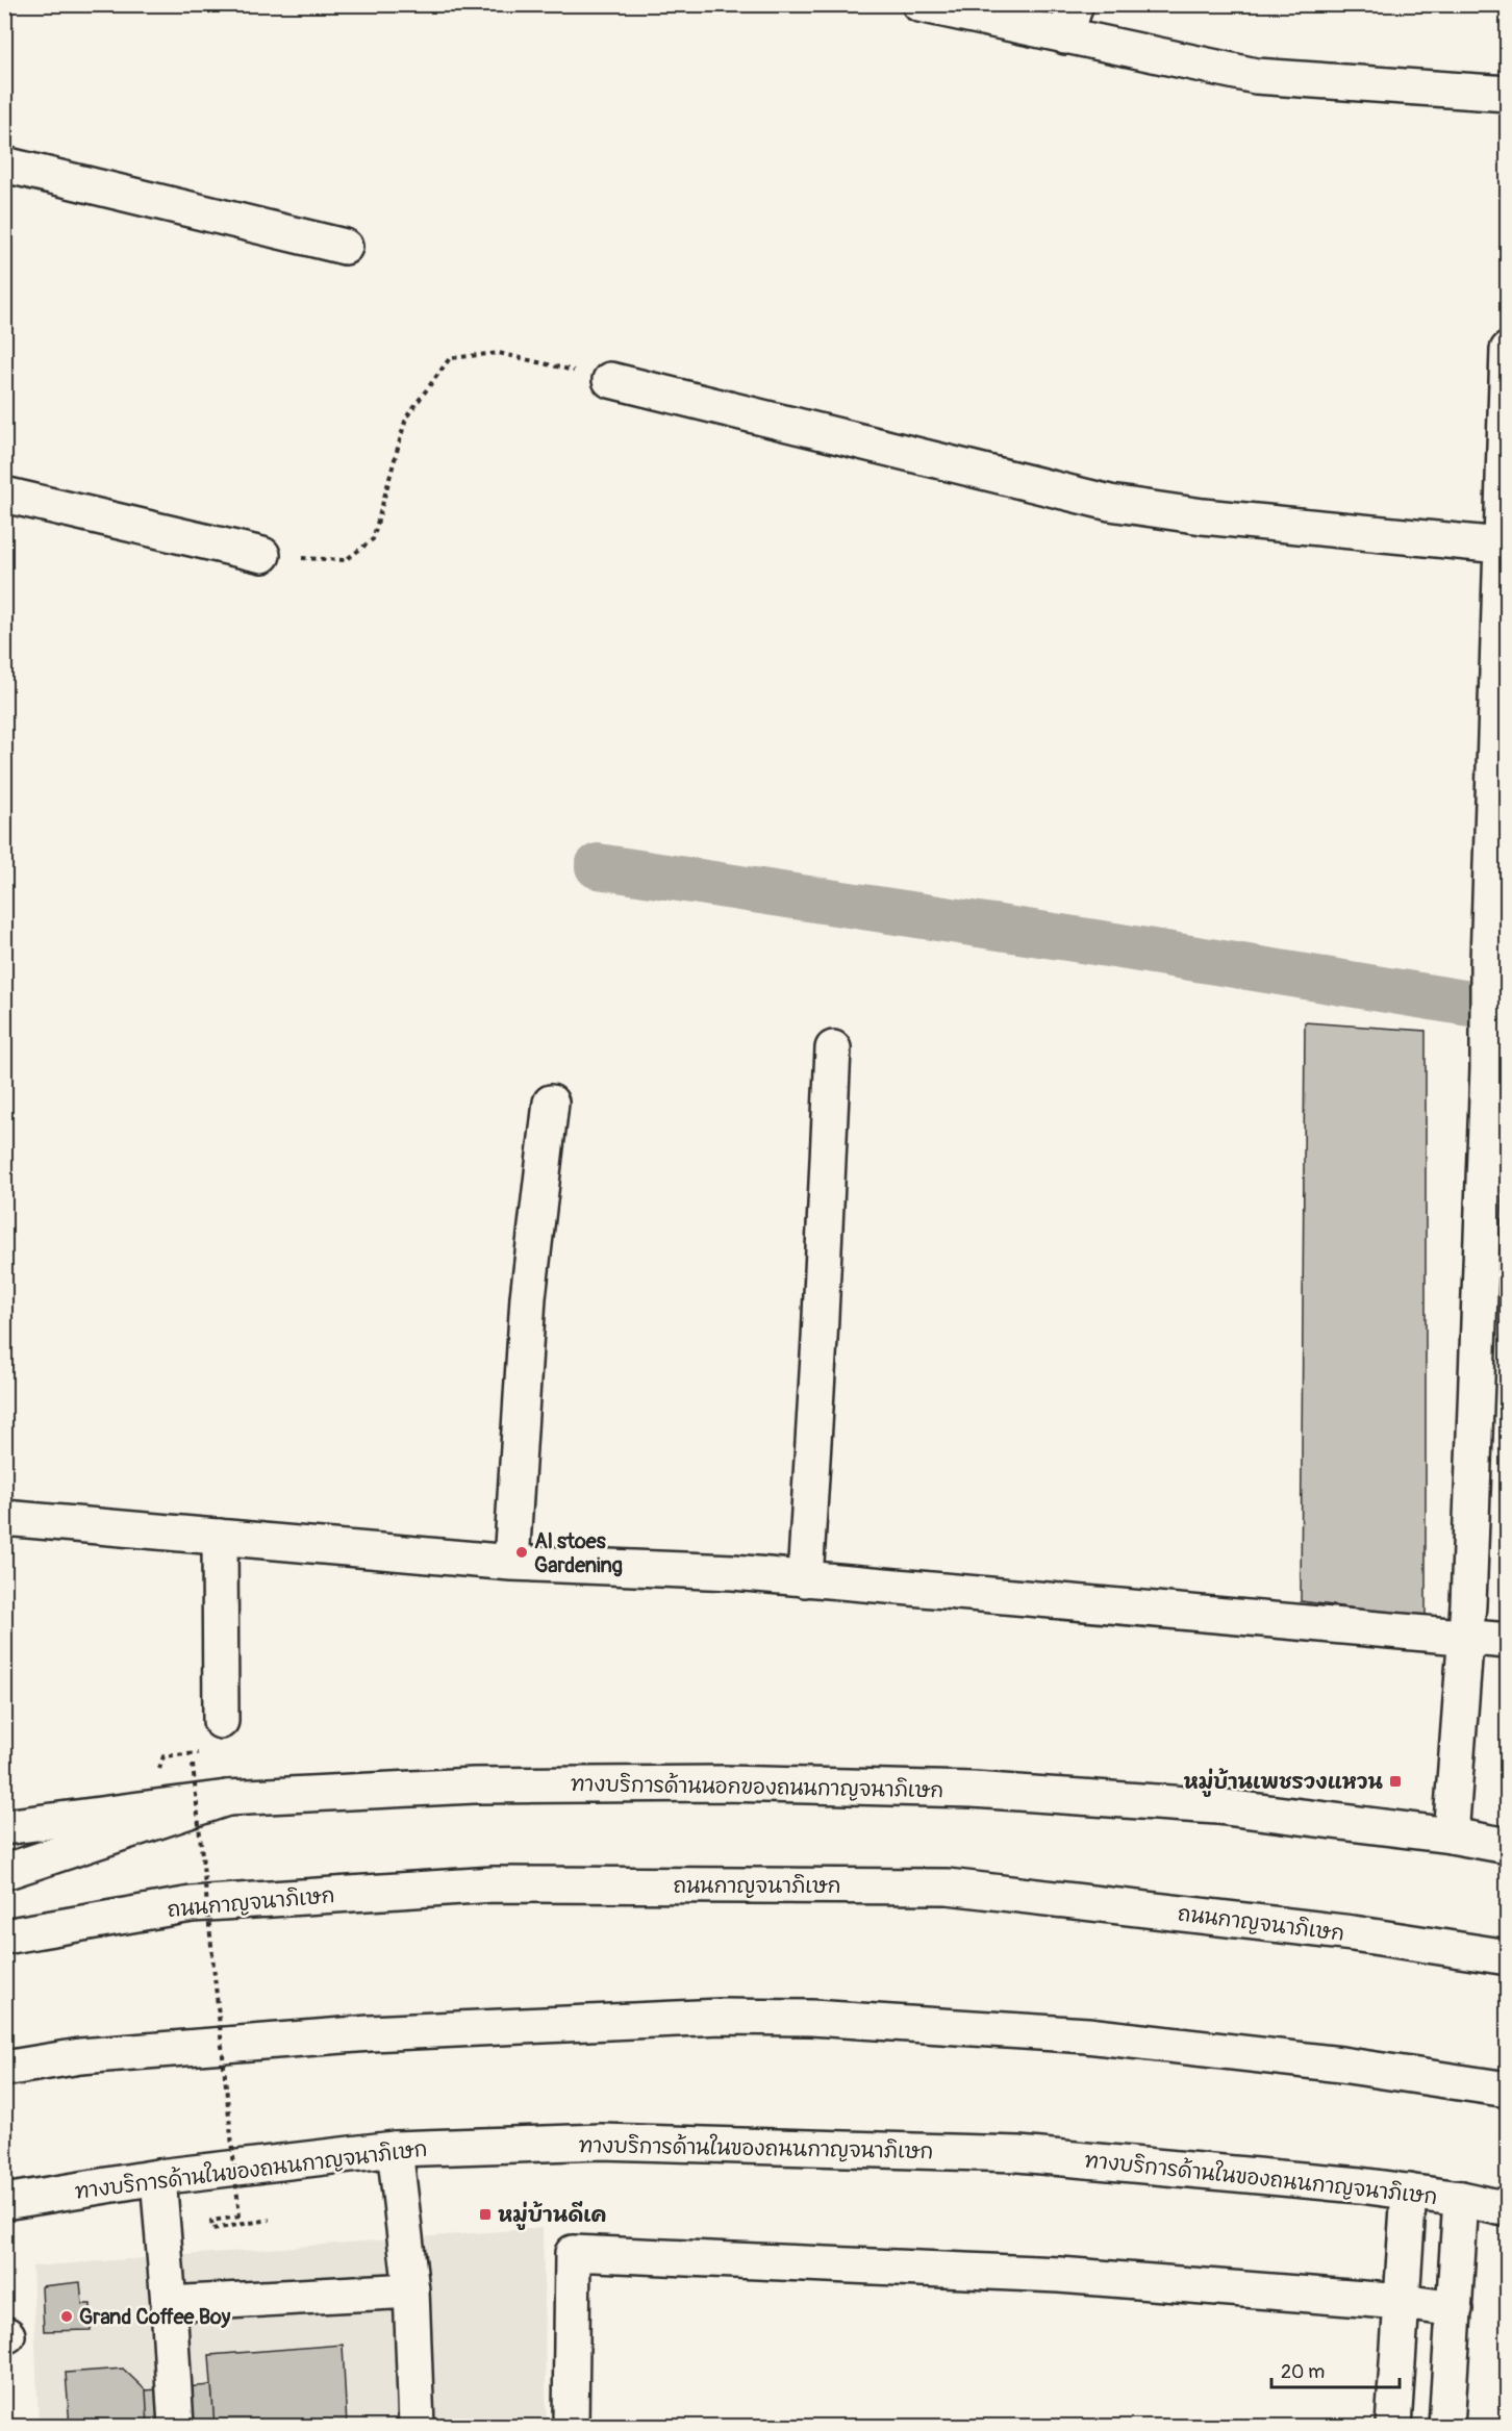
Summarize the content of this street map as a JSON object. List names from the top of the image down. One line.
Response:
{"streets":{"main road":["ทางบริการด้านนอกของถนนกาญจนาภิเษก","ถนนกาญจนาภิเษก","ทางบริการด้านในของถนนกาญจนาภิเษก"]},"places":{"other":["Al stoes Gardening","Grand Coffee Boy"],"transit":["หมู่บ้านเพชรวงแหวน","หมู่บ้านดีเค"]},"scale_bar":"20 m"}
